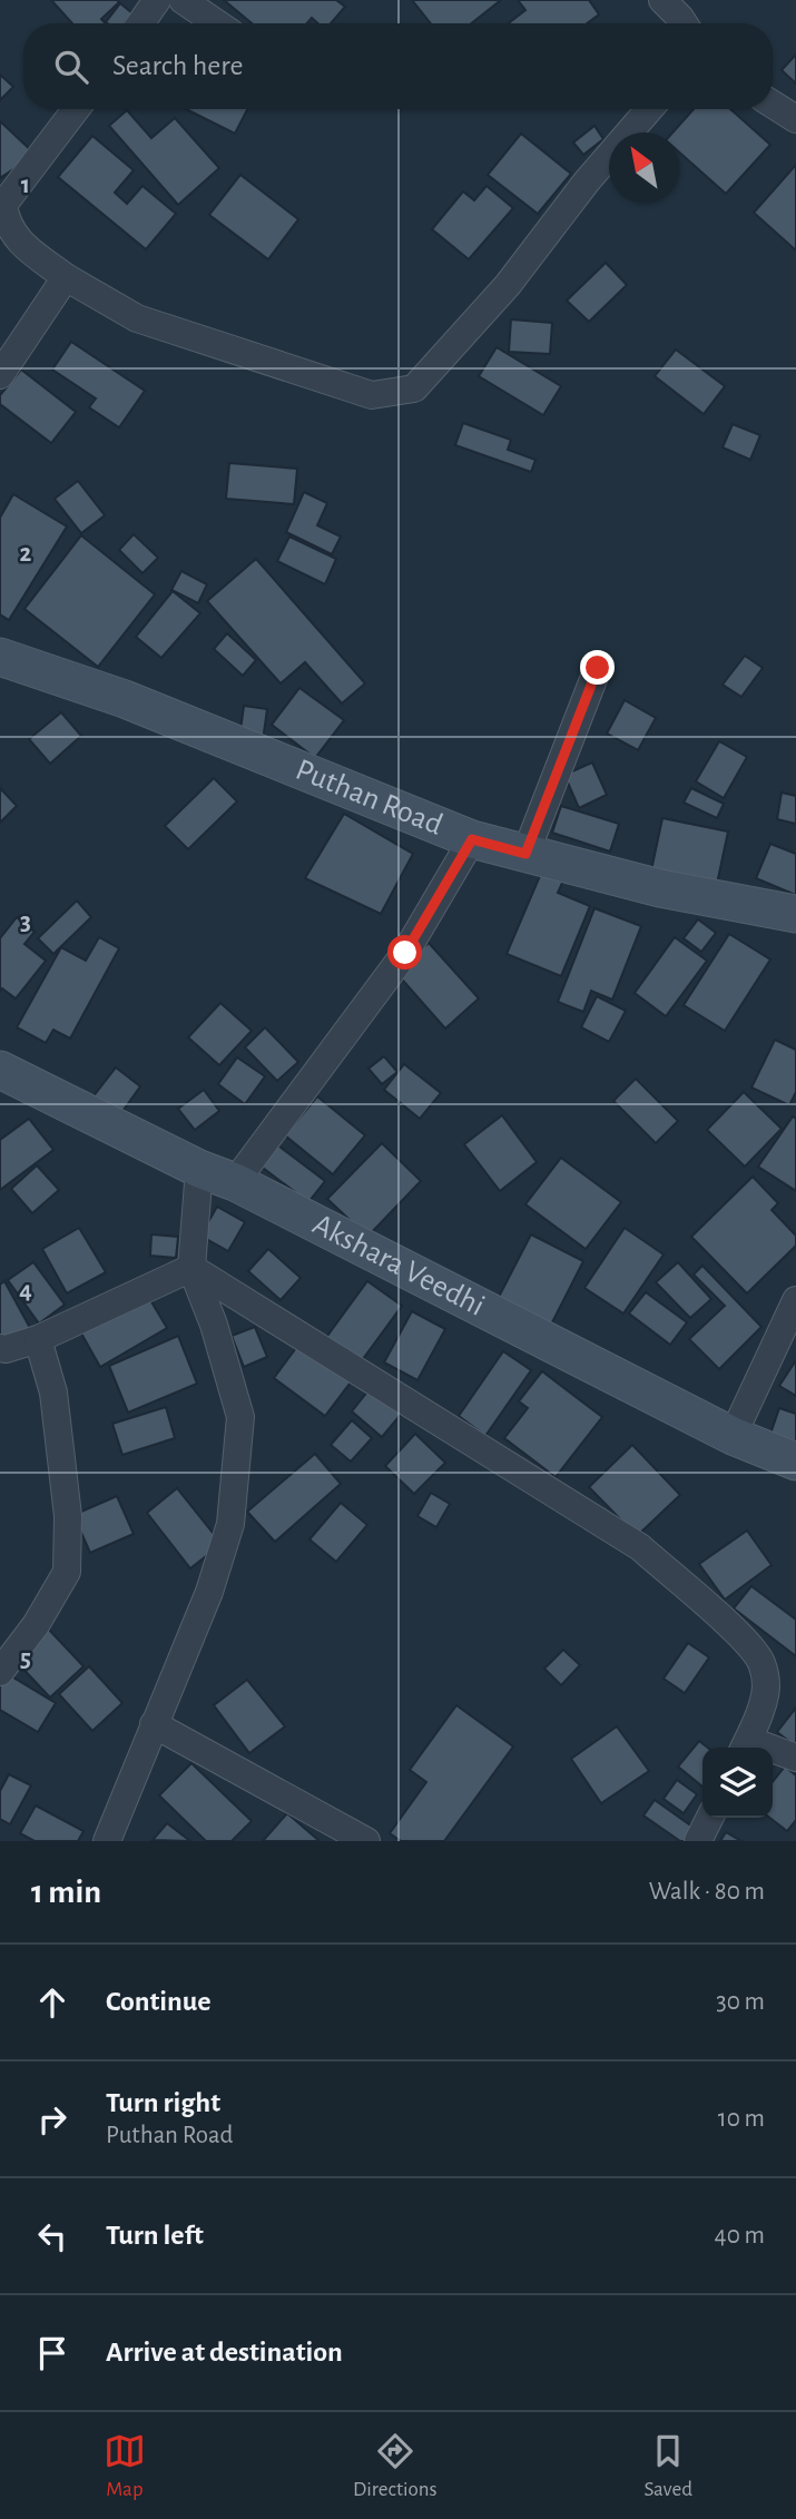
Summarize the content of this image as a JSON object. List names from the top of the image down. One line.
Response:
{"streets":{"street":["Puthan Road","Akshara Veedhi"]},"north":"top left","page":{"search":"Search here","heading":["1 min","Walk · 80 m"],"list":[["Continue","30 m"],["Turn right","Puthan Road","10 m"],["Turn left","40 m"],"Arrive at destination"],"nav":["Map","Directions","Saved"]},"grid":{"rows":["1","2","3","4","5"]}}
